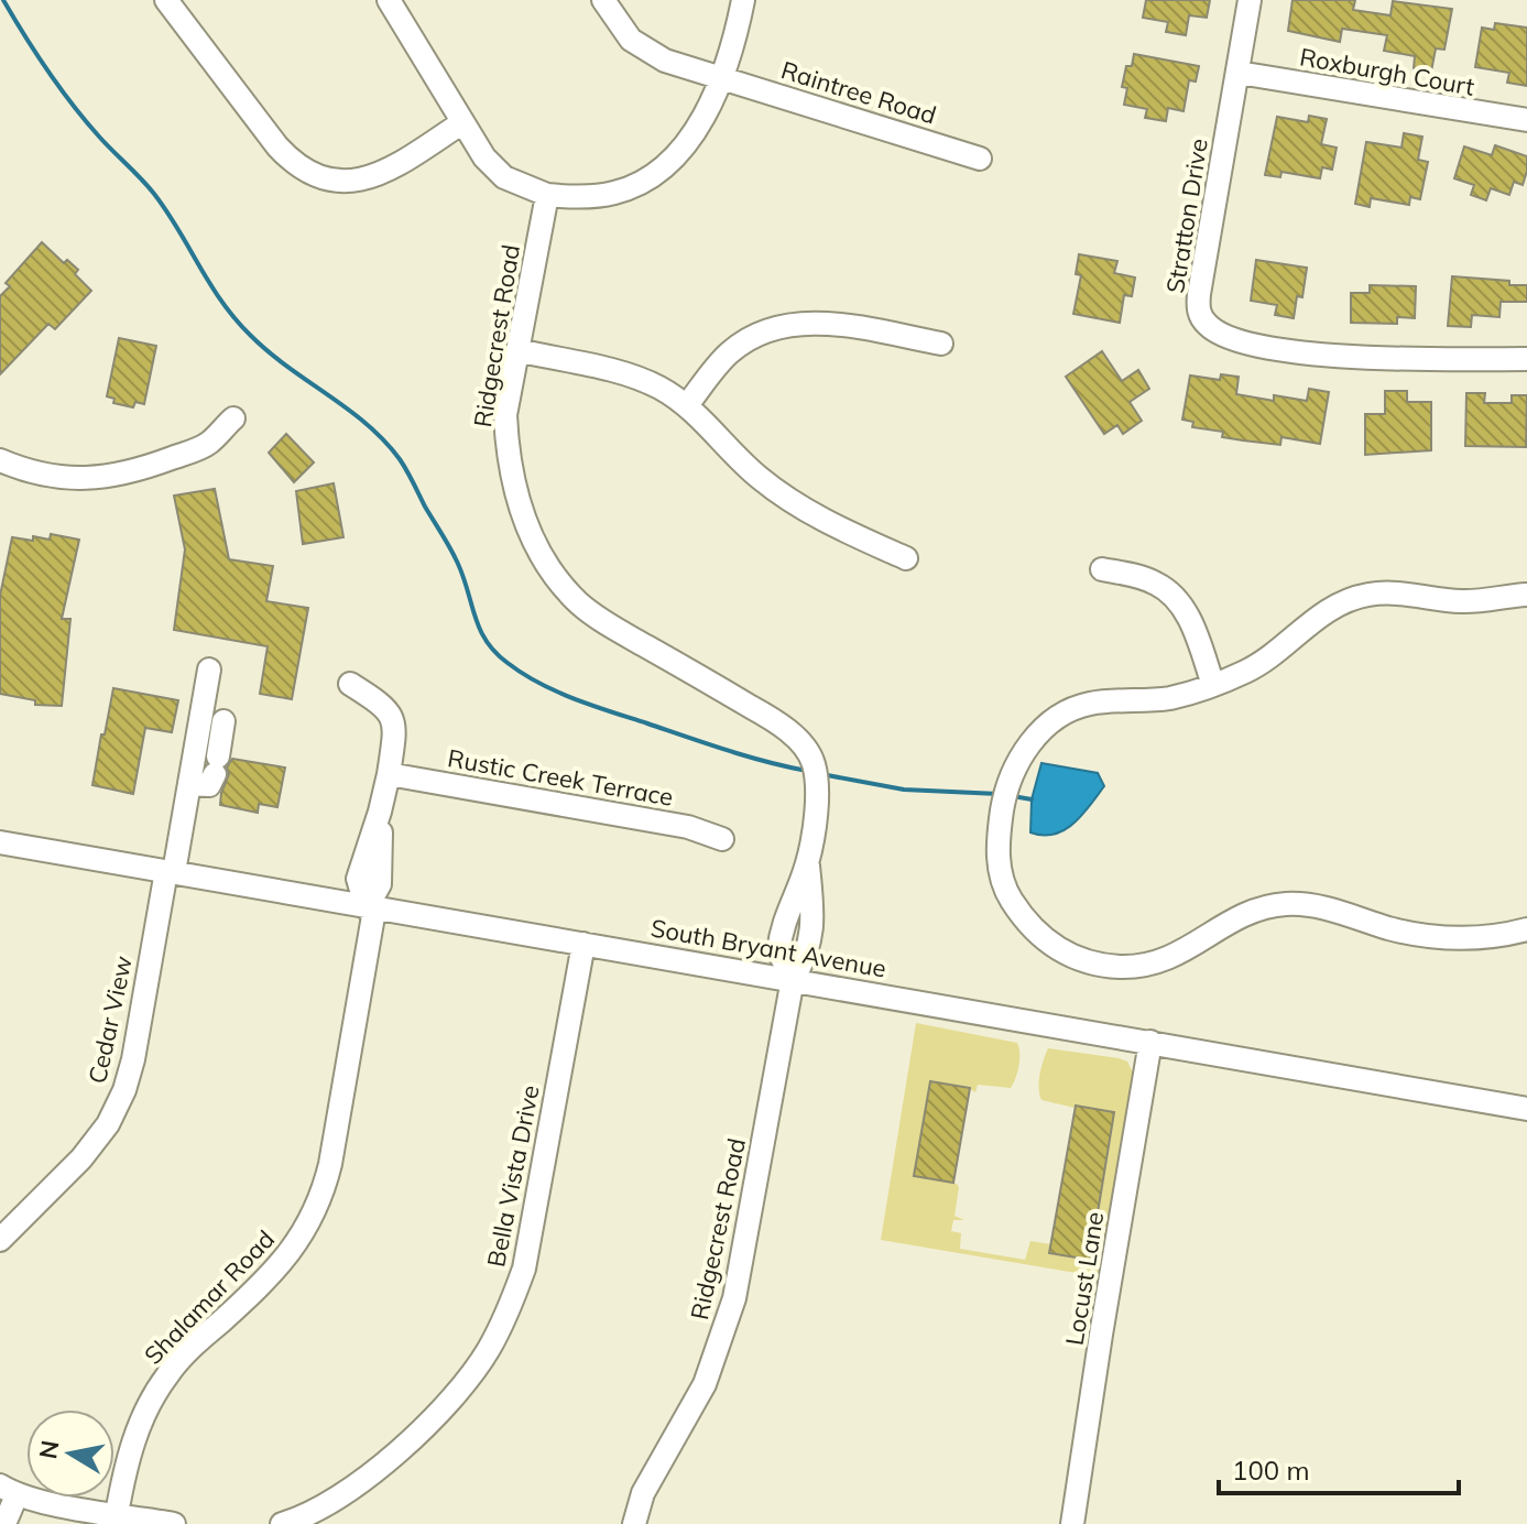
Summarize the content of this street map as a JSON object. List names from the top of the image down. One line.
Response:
{"streets":{"street":["Roxburgh Court","Raintree Road","Stratton Drive","Ridgecrest Road","Rustic Creek Terrace","South Bryant Avenue","Cedar View","Bella Vista Drive","Locust Lane","Shalamar Road"]},"crossings":[["Roxburgh Court","Stratton Drive"],["Ridgecrest Road","South Bryant Avenue"],["South Bryant Avenue","Cedar View"],["South Bryant Avenue","Bella Vista Drive"],["South Bryant Avenue","Locust Lane"],["South Bryant Avenue","Shalamar Road"]],"scale_bar":"100 m","north":"left"}
